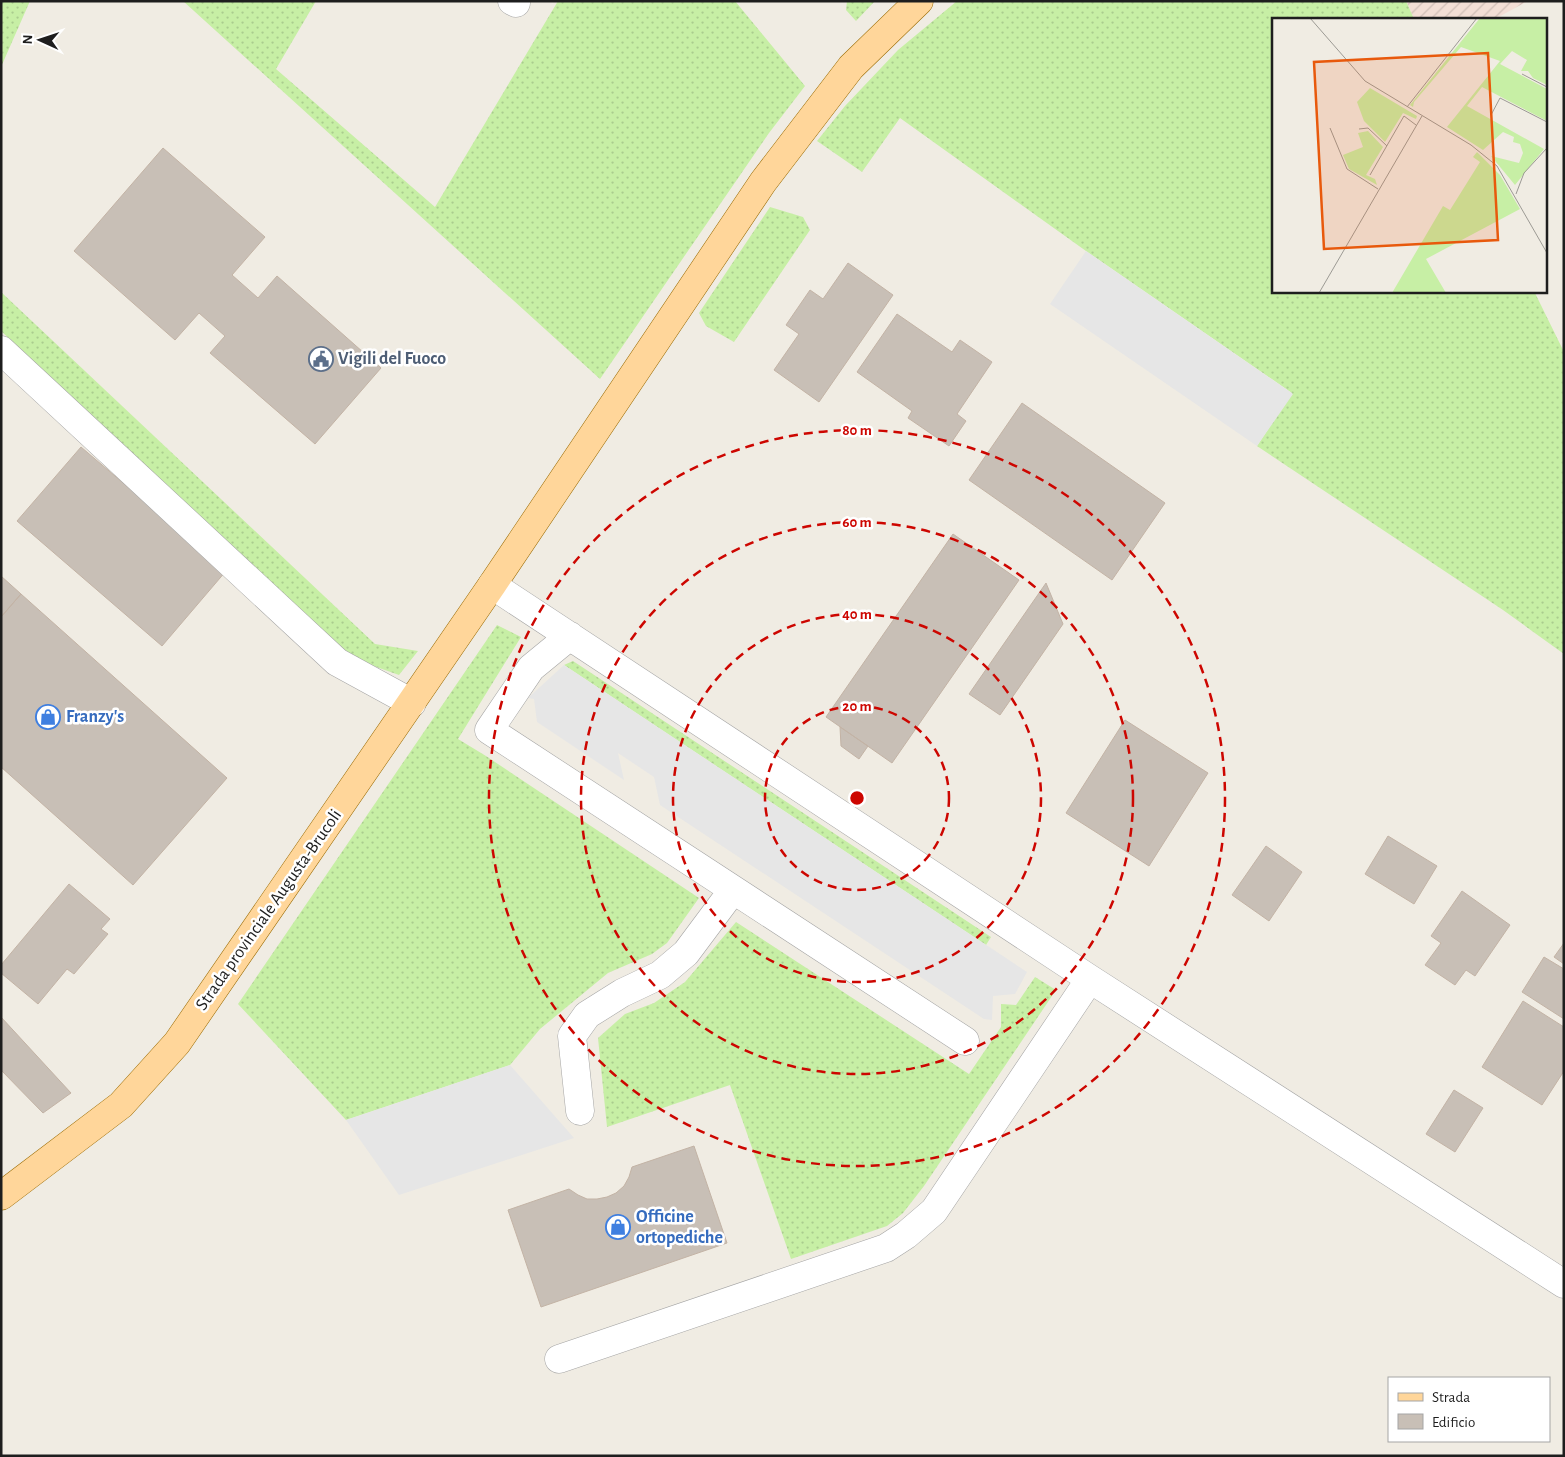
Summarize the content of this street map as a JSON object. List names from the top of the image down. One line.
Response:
{"streets":{"main road":["Strada provinciale Augusta-Brucoli"]},"places":{"public building":["Vigili del Fuoco"],"shop":["Franzy's","Officine ortopediche"]},"legend":["Strada","Edificio"],"north":"left","rings":["80 m","60 m","40 m","20 m"]}
